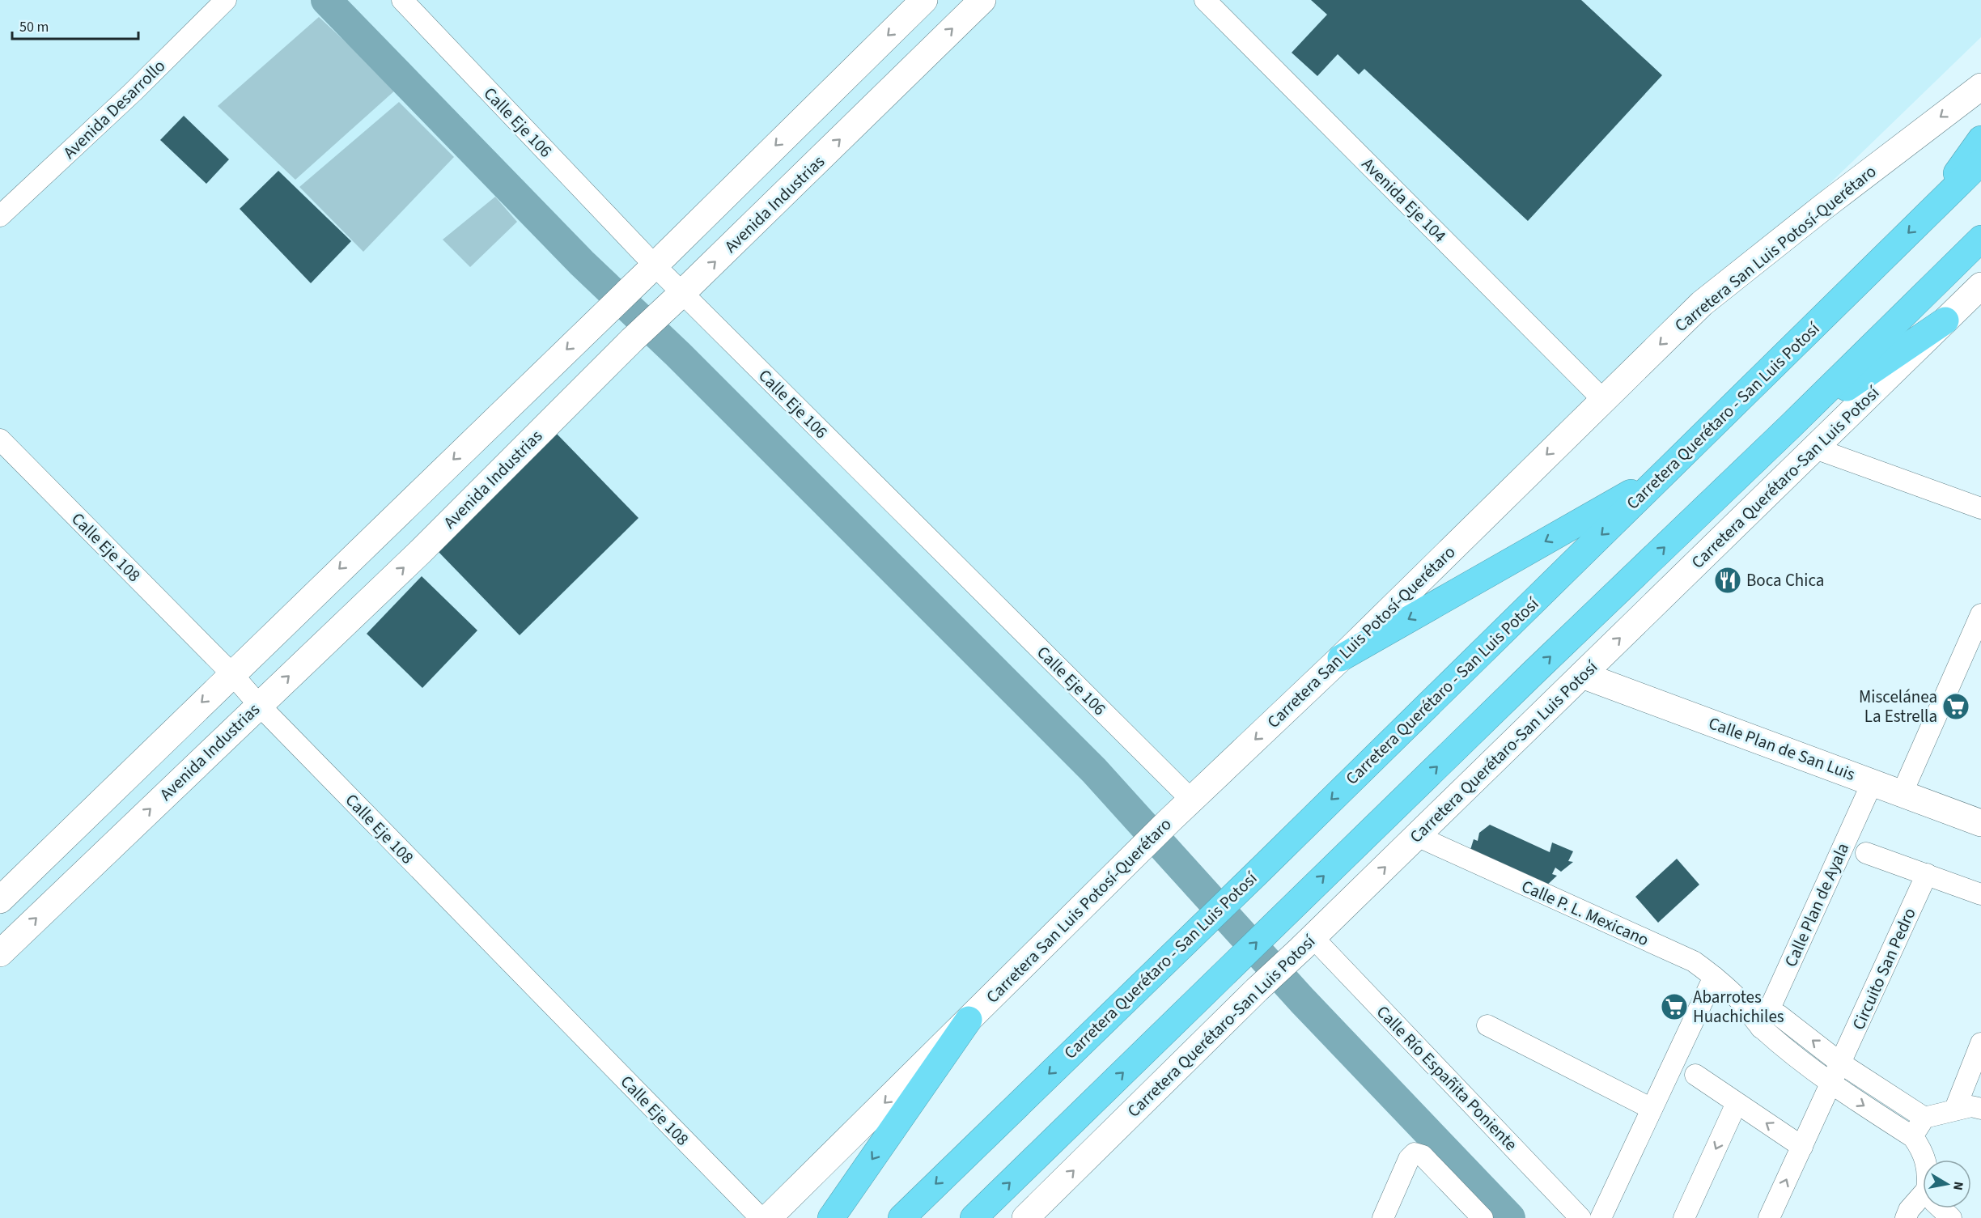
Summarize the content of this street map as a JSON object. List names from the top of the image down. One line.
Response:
{"streets":{"highway":["Carretera Querétaro - San Luis Potosí"],"main road":["Avenida Industrias","Carretera San Luis Potosí-Querétaro","Carretera Querétaro-San Luis Potosí","Calle Plan de San Luis"],"street":["Avenida Desarrollo","Calle Eje 106","Avenida Eje 104","Calle Eje 108","Calle Plan de Ayala","Calle P. L. Mexicano","Circuito San Pedro","Calle Río Españita Poniente"]},"crossings":[["Calle Eje 106","Avenida Industrias"],["Calle Eje 106","Carretera San Luis Potosí-Querétaro"],["Avenida Eje 104","Carretera San Luis Potosí-Querétaro"],["Avenida Industrias","Calle Eje 108"],["Carretera Querétaro-San Luis Potosí","Calle Plan de San Luis"],["Carretera Querétaro-San Luis Potosí","Calle P. L. Mexicano"],["Carretera Querétaro-San Luis Potosí","Calle Río Españita Poniente"],["Calle Plan de San Luis","Calle Plan de Ayala"],["Calle Plan de Ayala","Calle P. L. Mexicano"]],"one_way":["Carretera San Luis Potosí-Querétaro","Carretera Querétaro-San Luis Potosí"],"places":{"restaurant":["Boca Chica"],"supermarket":["Miscelánea La Estrella","Abarrotes Huachichiles"]},"scale_bar":"50 m","north":"right"}
